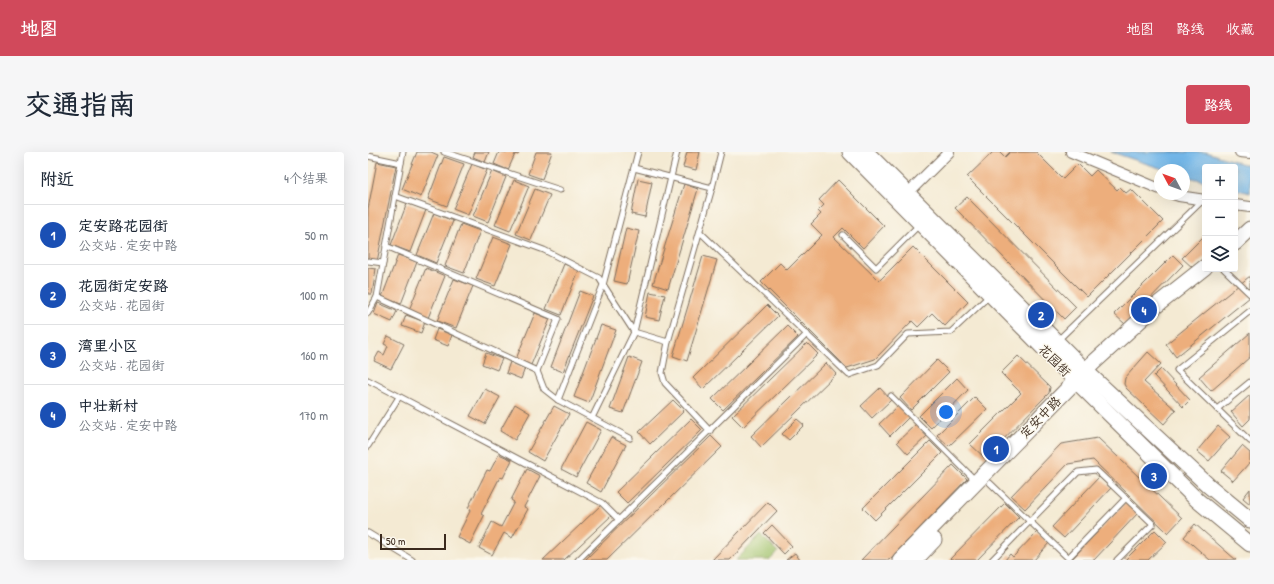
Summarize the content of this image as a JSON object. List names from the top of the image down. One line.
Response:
{"streets":{"main road":["花园街","定安中路"]},"crossings":[["花园街","定安中路"]],"scale_bar":"50 m","north":"top left","page":{"header":"地图","nav":["地图","路线","收藏"],"title":"交通指南","buttons":"路线","heading":["附近","4个结果"],"map_buttons":["+","−"],"list":[{"mark":"1","name":"定安路花园街","note":"公交站 · 定安中路","value":"50 m"},{"mark":"2","name":"花园街定安路","note":"公交站 · 花园街","value":"100 m"},{"mark":"3","name":"湾里小区","note":"公交站 · 花园街","value":"160 m"},{"mark":"4","name":"中壮新村","note":"公交站 · 定安中路","value":"170 m"}],"pins":["4","2","1","3"],"scale":"50 m"}}
